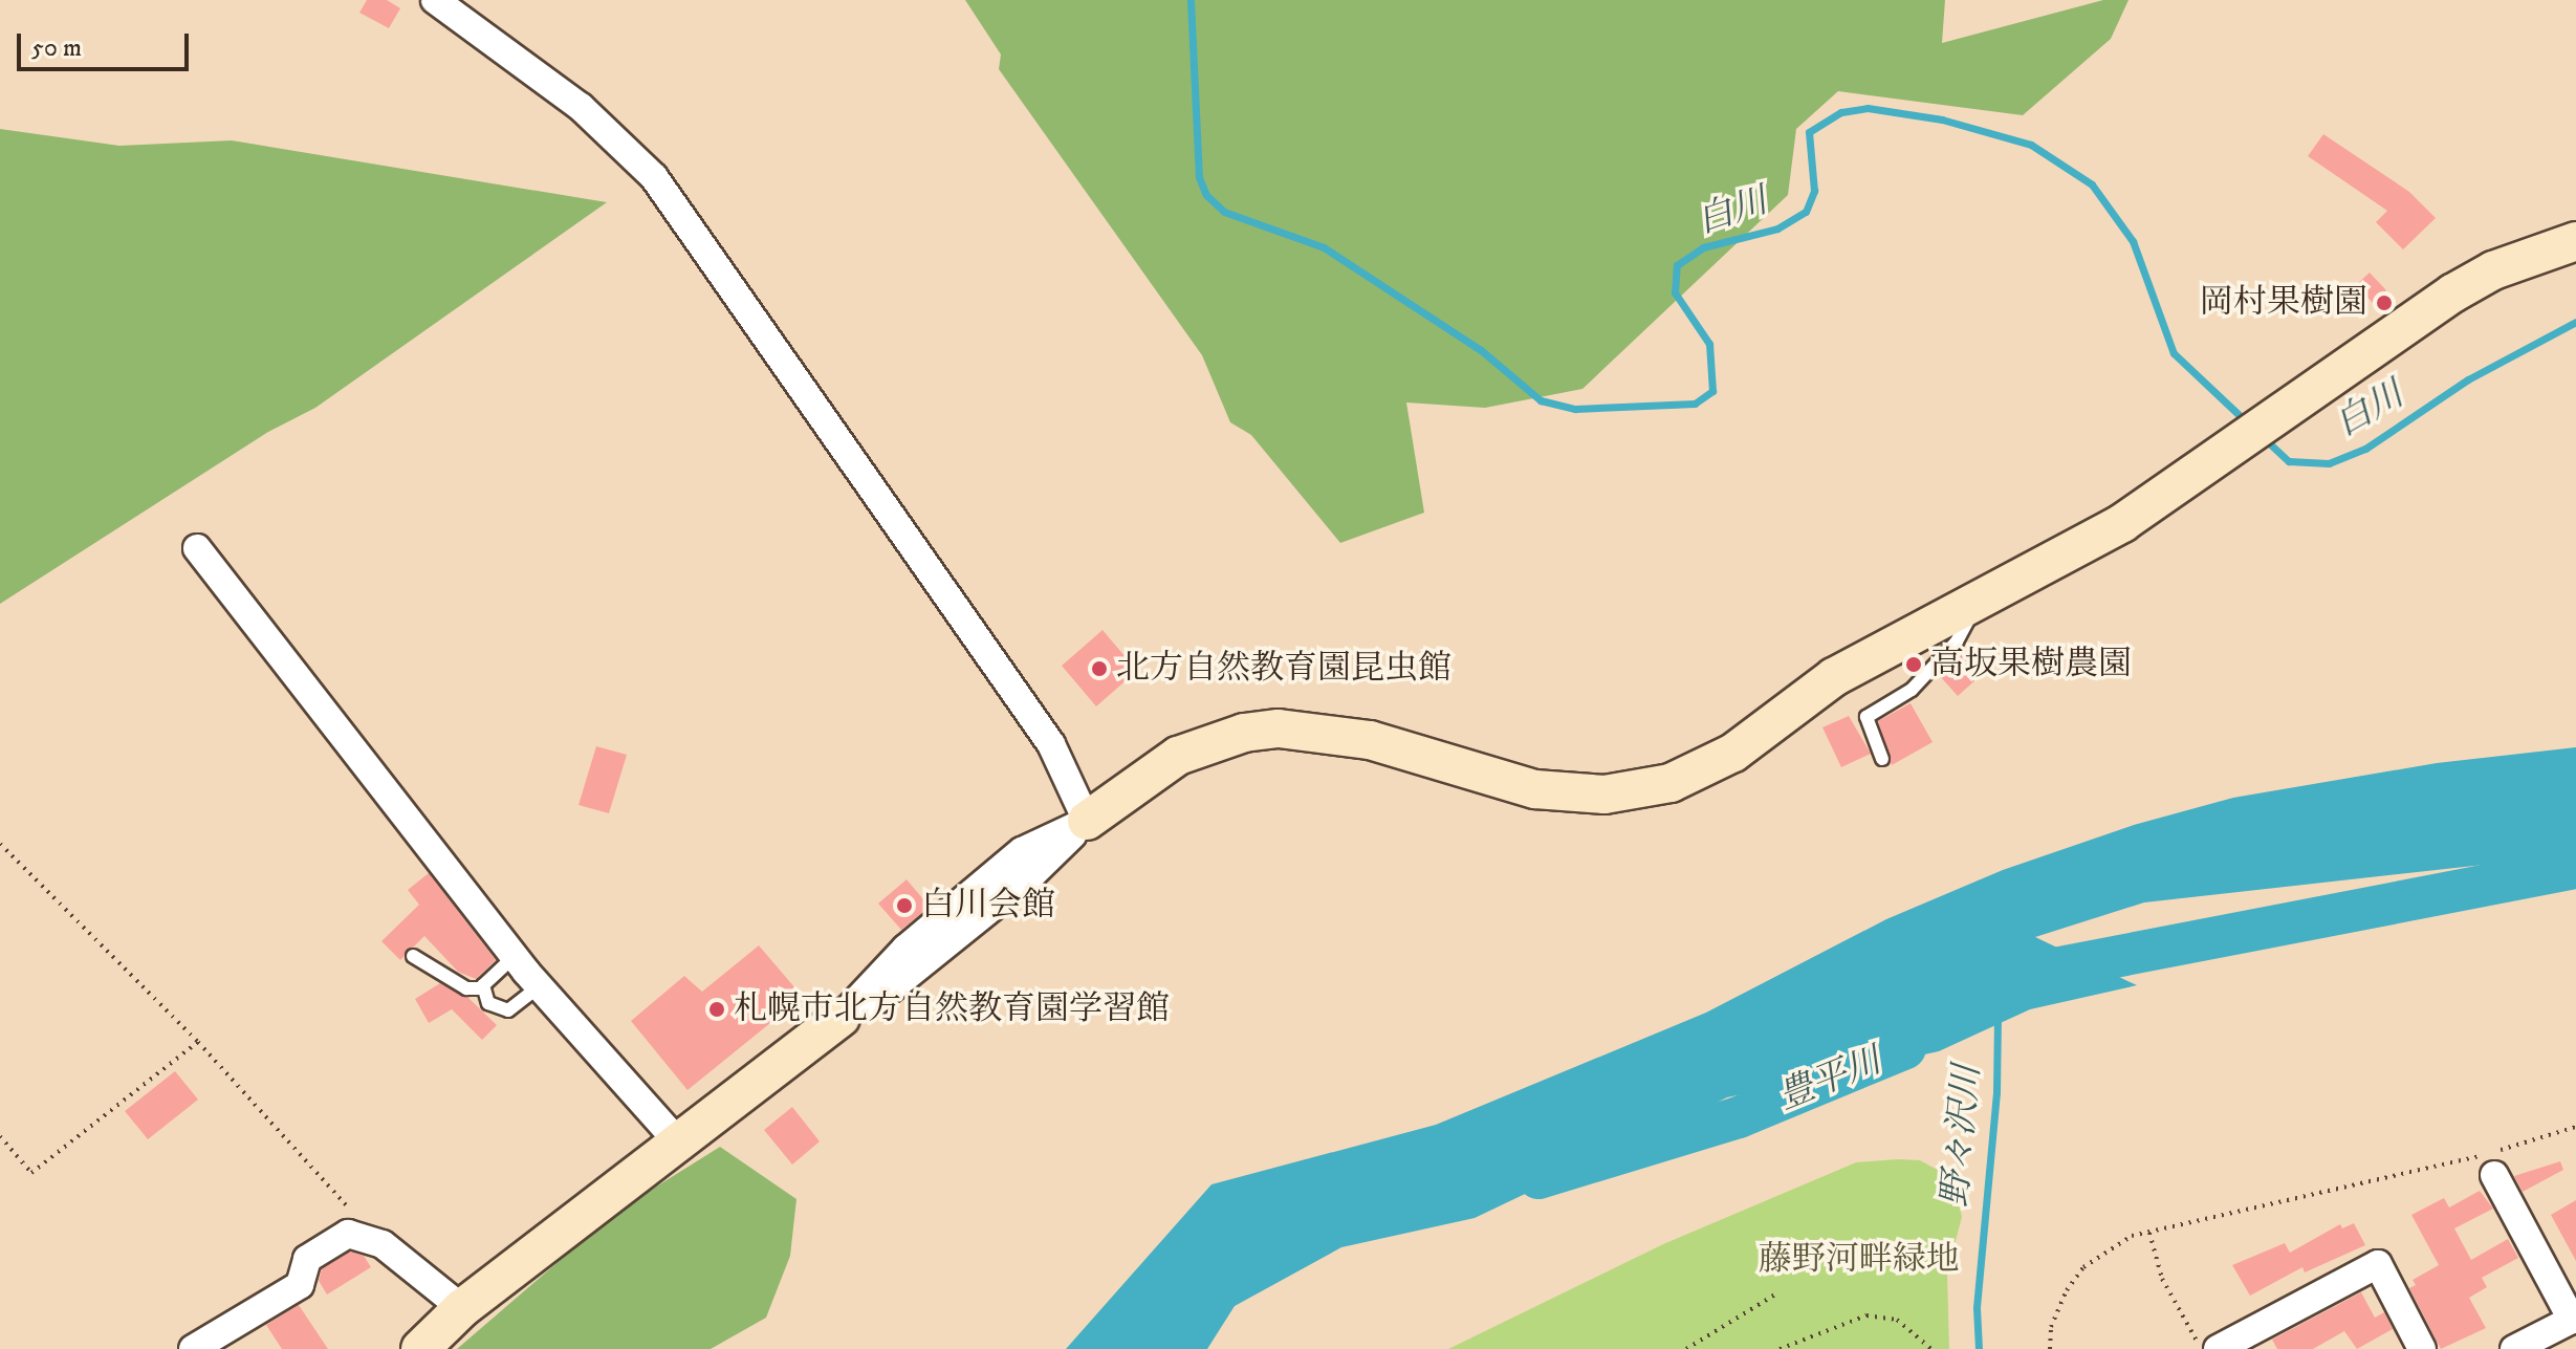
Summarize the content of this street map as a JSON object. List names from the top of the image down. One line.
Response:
{"water":["白川","豊平川","野々沢川"],"parks":["藤野河畔緑地"],"places":["岡村果樹園","高坂果樹農園","北方自然教育園昆虫館","白川会館","札幌市北方自然教育園学習館"],"scale_bar":"50 m"}
